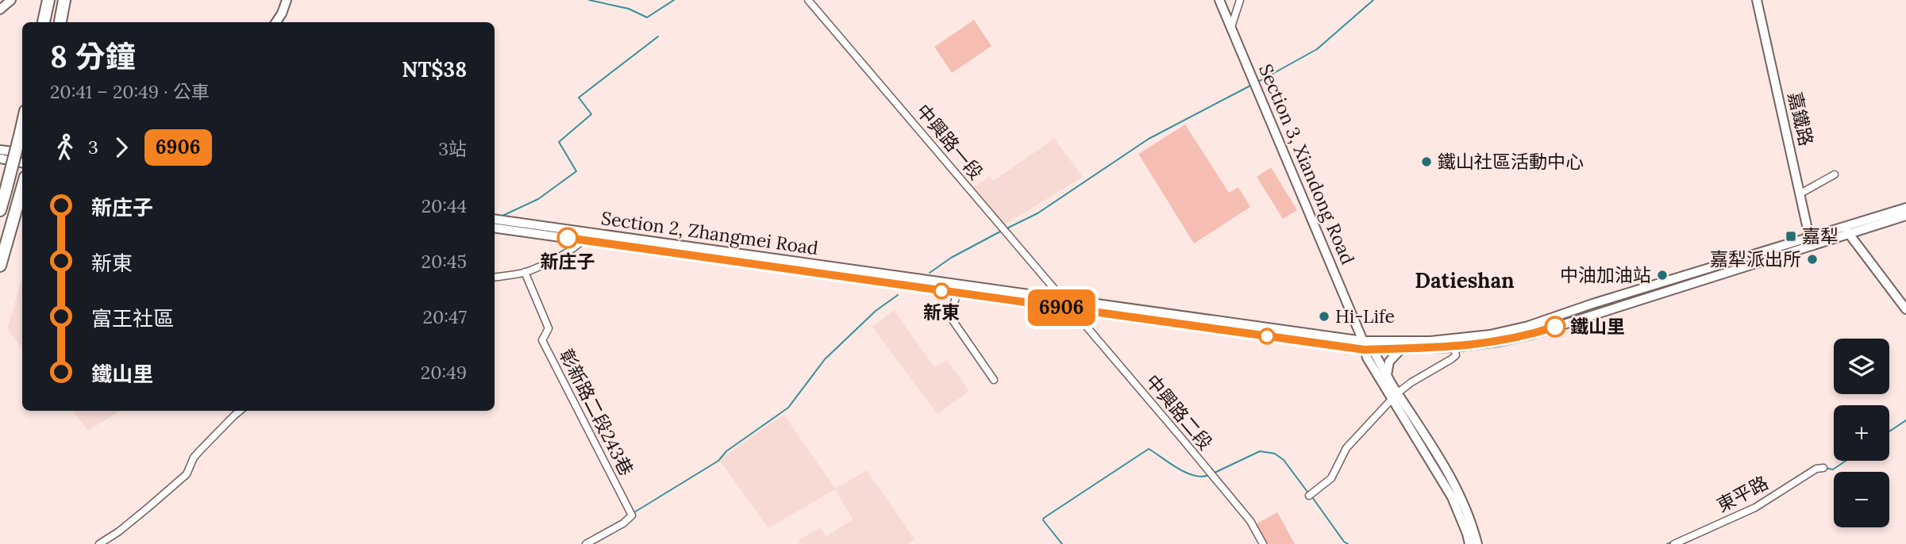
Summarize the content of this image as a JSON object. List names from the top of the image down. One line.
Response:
{"streets":{"main road":["嘉鐵路","Section 3, Xiandong Road","Section 2, Zhangmei Road"],"street":["中興路一段","彰新路二段243巷","中興路二段","東平路"]},"crossings":[["中興路一段","中興路二段"]],"districts":["Datieshan"],"places":{"other":["鐵山社區活動中心","新庄子","嘉犁派出所","中油加油站","新東","Hi-Life","鐵山里"],"transit":["嘉犁"]},"lines":["bus line 6906"],"page":{"on_map":"6906","heading":["8 分鐘","20:41 – 20:49 · 公車","NT$38"],"legs":["3","6906","3站"],"list":[{"name":"新庄子","value":"20:44"},{"name":"新東","value":"20:45"},{"name":"富王社區","value":"20:47"},{"name":"鐵山里","value":"20:49"}],"map_buttons":["+","−"]}}
